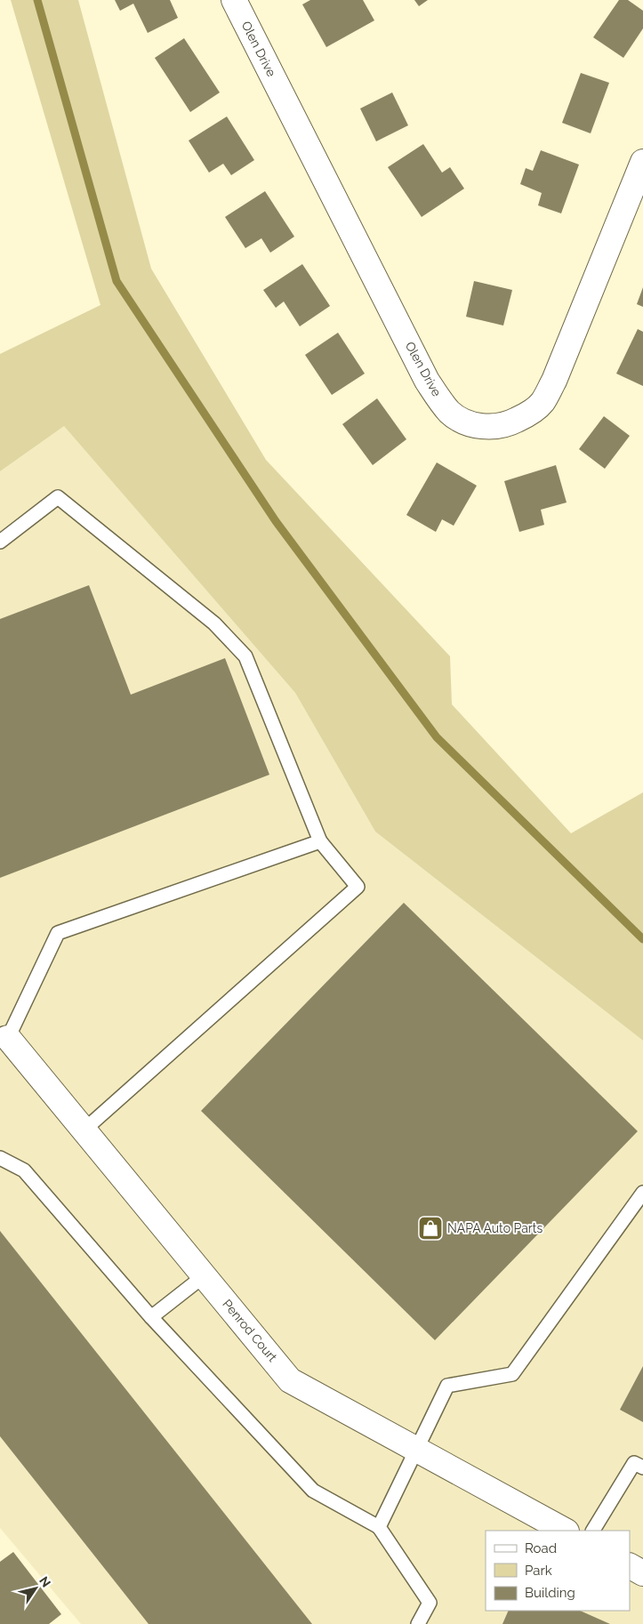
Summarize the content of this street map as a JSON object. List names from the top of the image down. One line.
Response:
{"streets":{"street":["Olen Drive","Penrod Court"]},"places":{"shop":["NAPA Auto Parts"]},"legend":["Road","Park","Building"],"north":"top right"}
